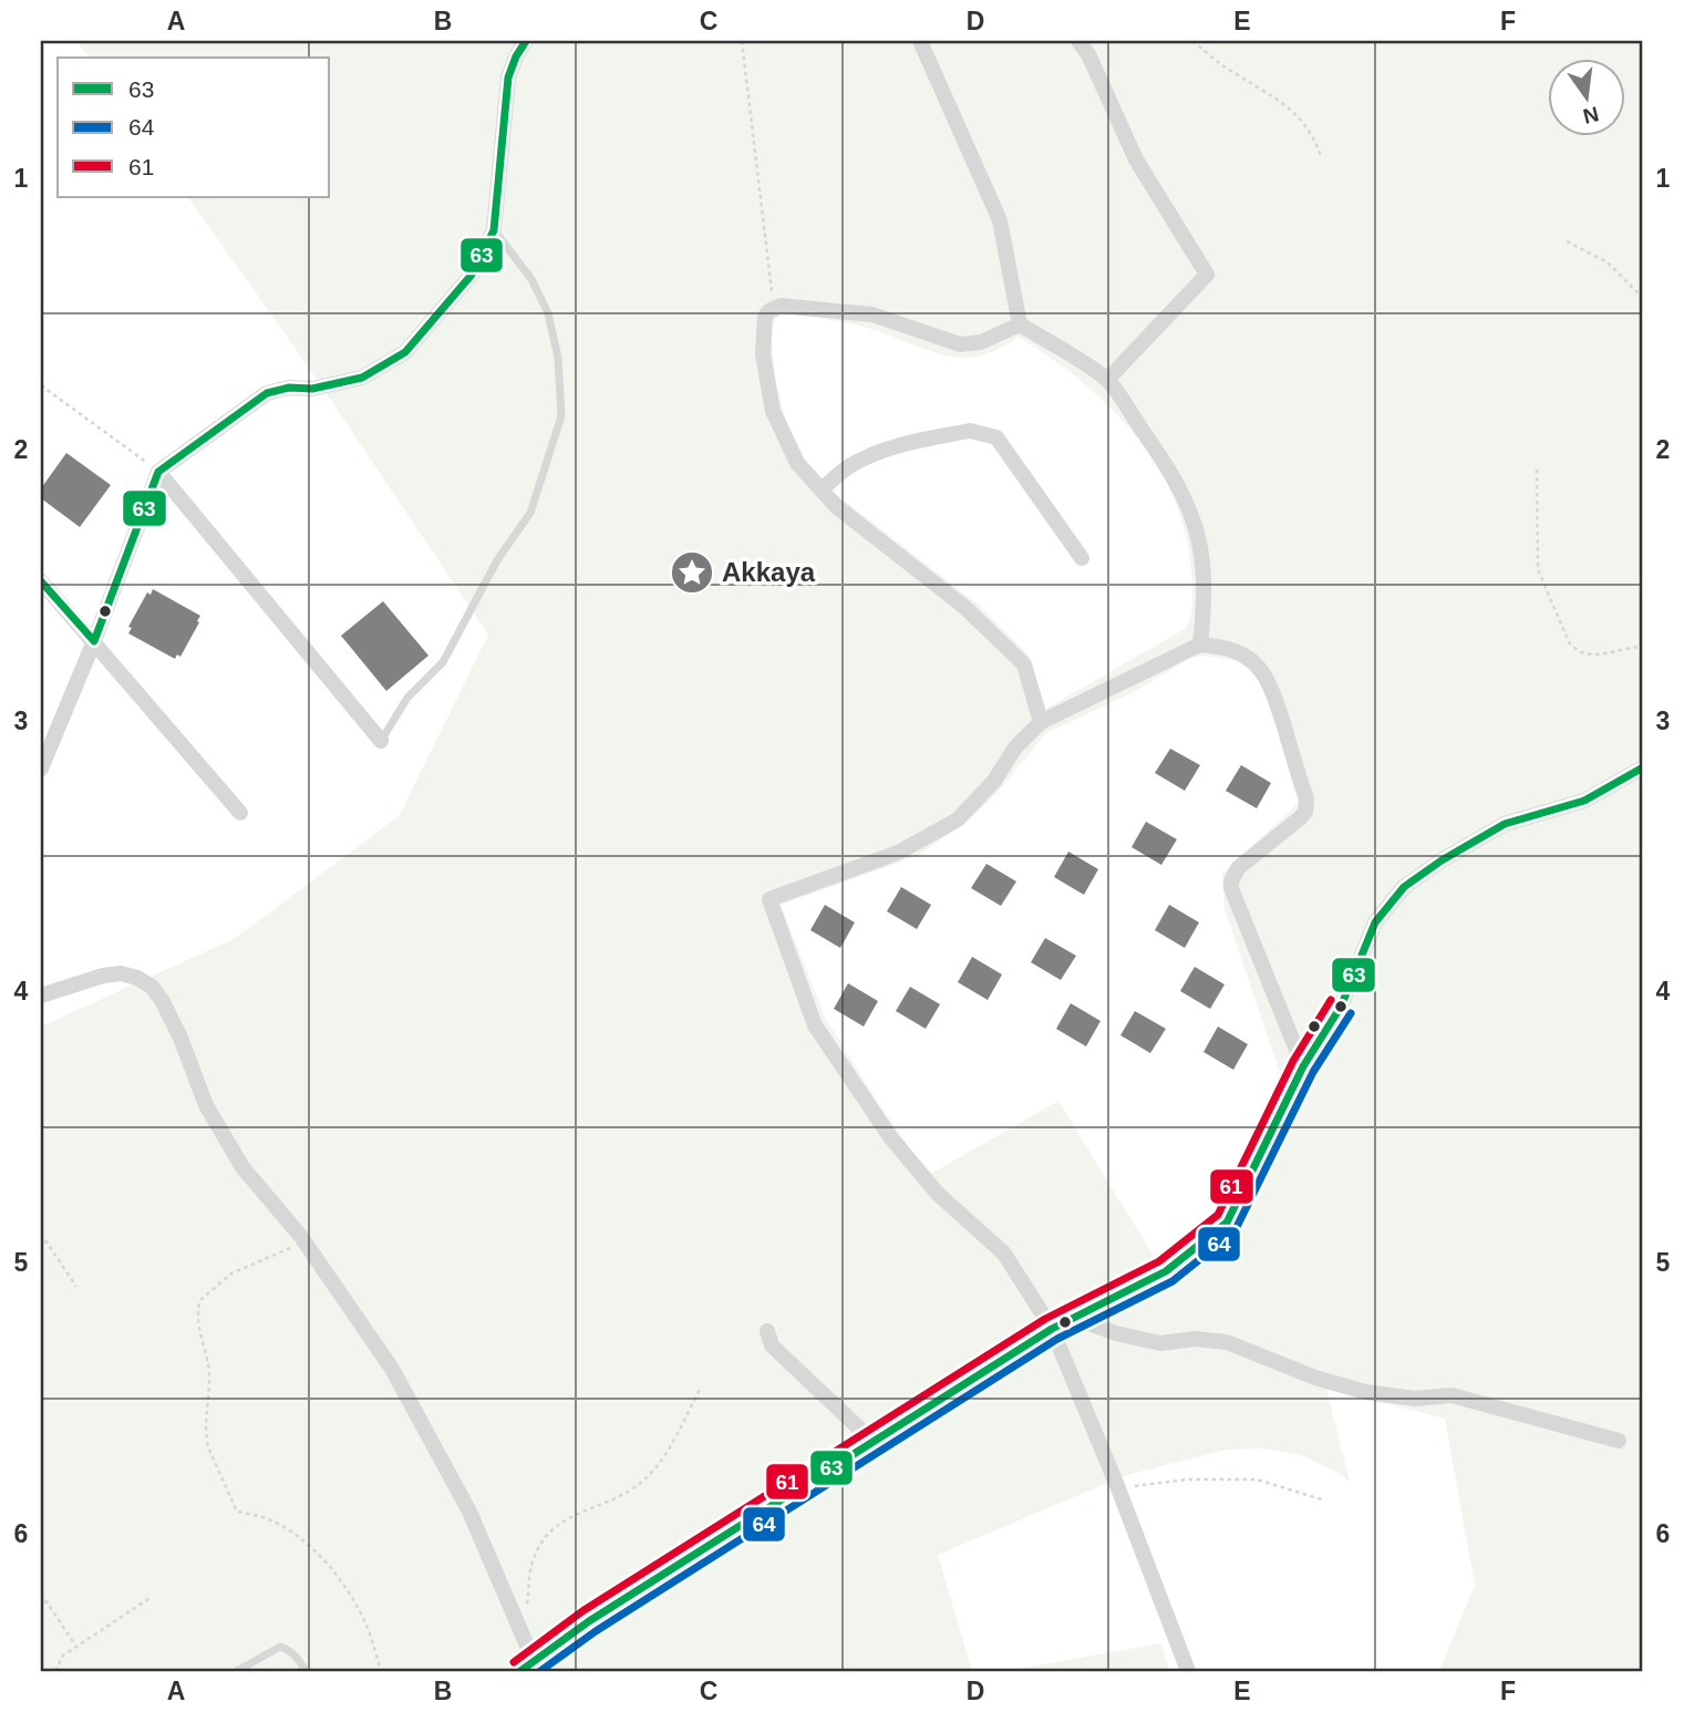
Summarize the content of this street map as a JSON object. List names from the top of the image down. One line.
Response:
{"places":{"place":["Akkaya"]},"lines":["transit line 63","transit line 61","transit line 64"],"legend":["63","64","61"],"north":"bottom","grid":{"columns":["A","B","C","D","E","F"],"rows":["1","2","3","4","5","6"]}}
